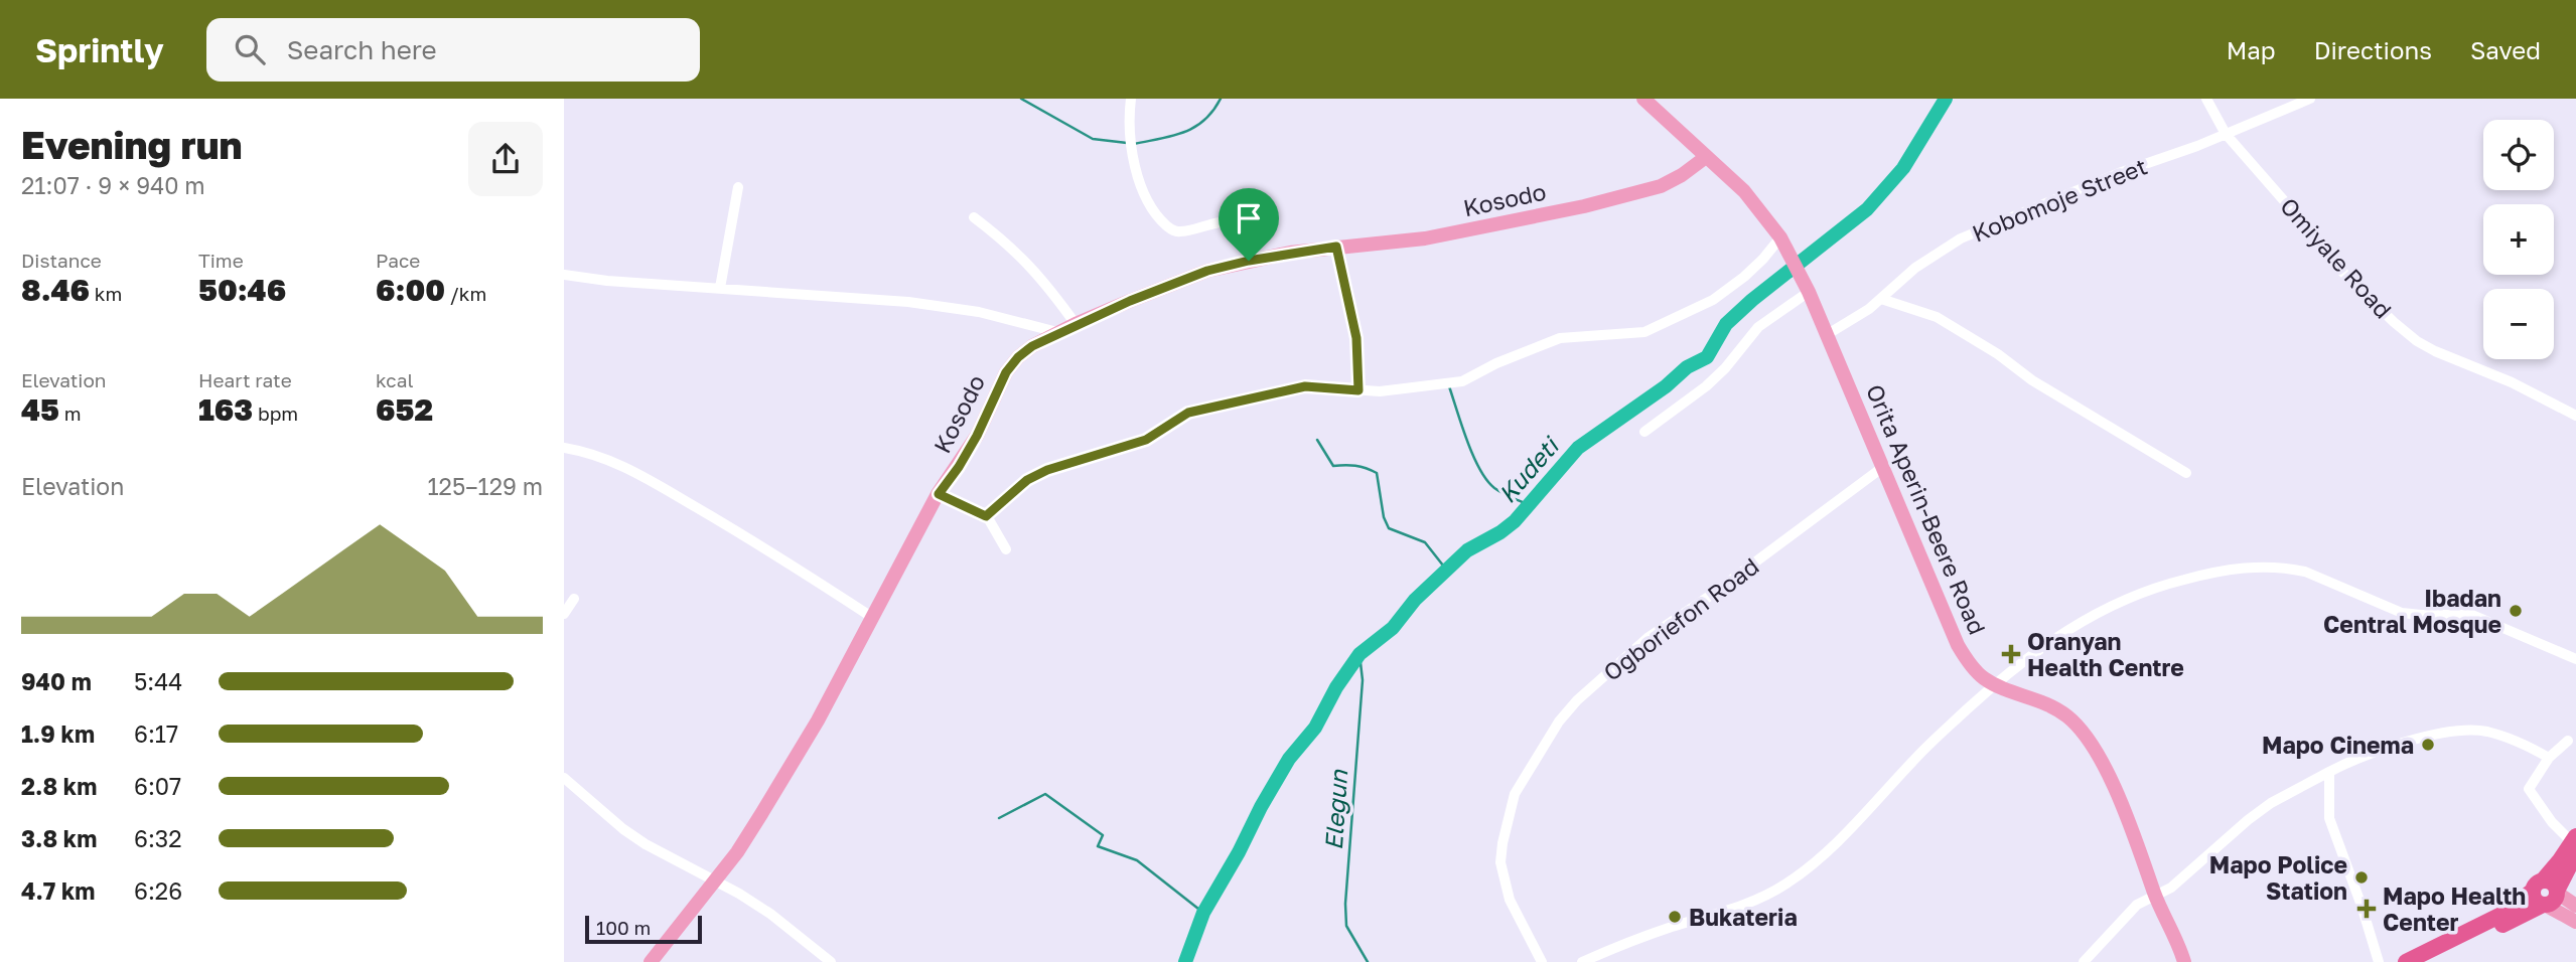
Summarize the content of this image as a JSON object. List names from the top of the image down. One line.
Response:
{"streets":{"main road":["Kosodo","Orita Aperin-Beere Road"],"street":["Kobomoje Street","Omiyale Road","Ogboriefon Road"]},"crossings":[["Kosodo","Orita Aperin-Beere Road"],["Kobomoje Street","Omiyale Road"],["Kobomoje Street","Orita Aperin-Beere Road"],["Orita Aperin-Beere Road","Ogboriefon Road"]],"water":["Kudeti","Elegun"],"places":{"other":["Ibadan Central Mosque","Mapo Cinema","Mapo Police Station","Bukateria"],"health":["Oranyan Health Centre","Mapo Health Center"]},"scale_bar":"100 m","page":{"header":"Sprintly","search":"Search here","nav":["Map","Directions","Saved"],"heading":["Evening run","21:07 · 9 × 940 m"],"map_buttons":["+","−"],"stats":[["Distance","8.46 km"],["Time","50:46"],["Pace","6:00 /km"],["Elevation","45 m"],["Heart rate","163 bpm"],["kcal","652"]],"chart":["Elevation","125–129 m"],"list":[{"name":"940 m","note":"5:44"},{"name":"1.9 km","note":"6:17"},{"name":"2.8 km","note":"6:07"},{"name":"3.8 km","note":"6:32"},{"name":"4.7 km","note":"6:26"}],"scale":"100 m"}}
